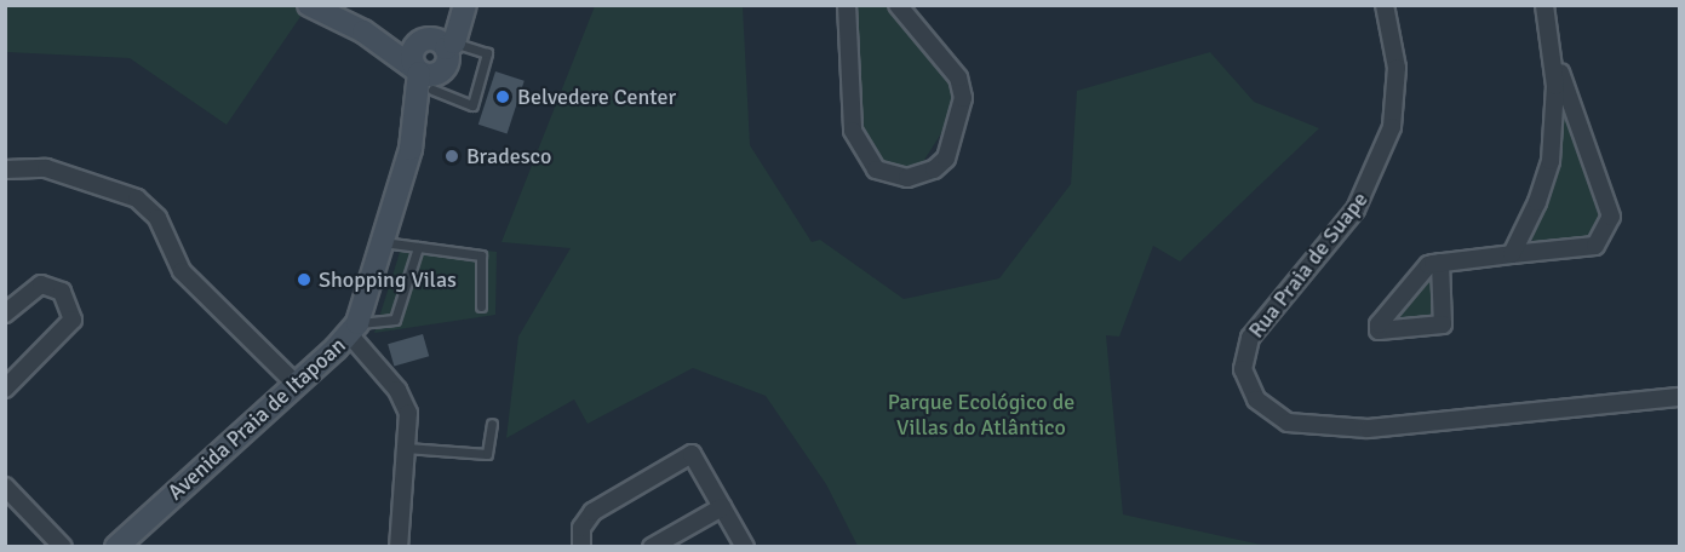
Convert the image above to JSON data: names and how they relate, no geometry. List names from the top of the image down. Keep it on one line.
{"streets":{"street":["Rua Praia de Suape","Avenida Praia de Itapoan"]},"parks":["Parque Ecológico de Villas do Atlântico"],"places":["Belvedere Center","Bradesco","Shopping Vilas"]}
